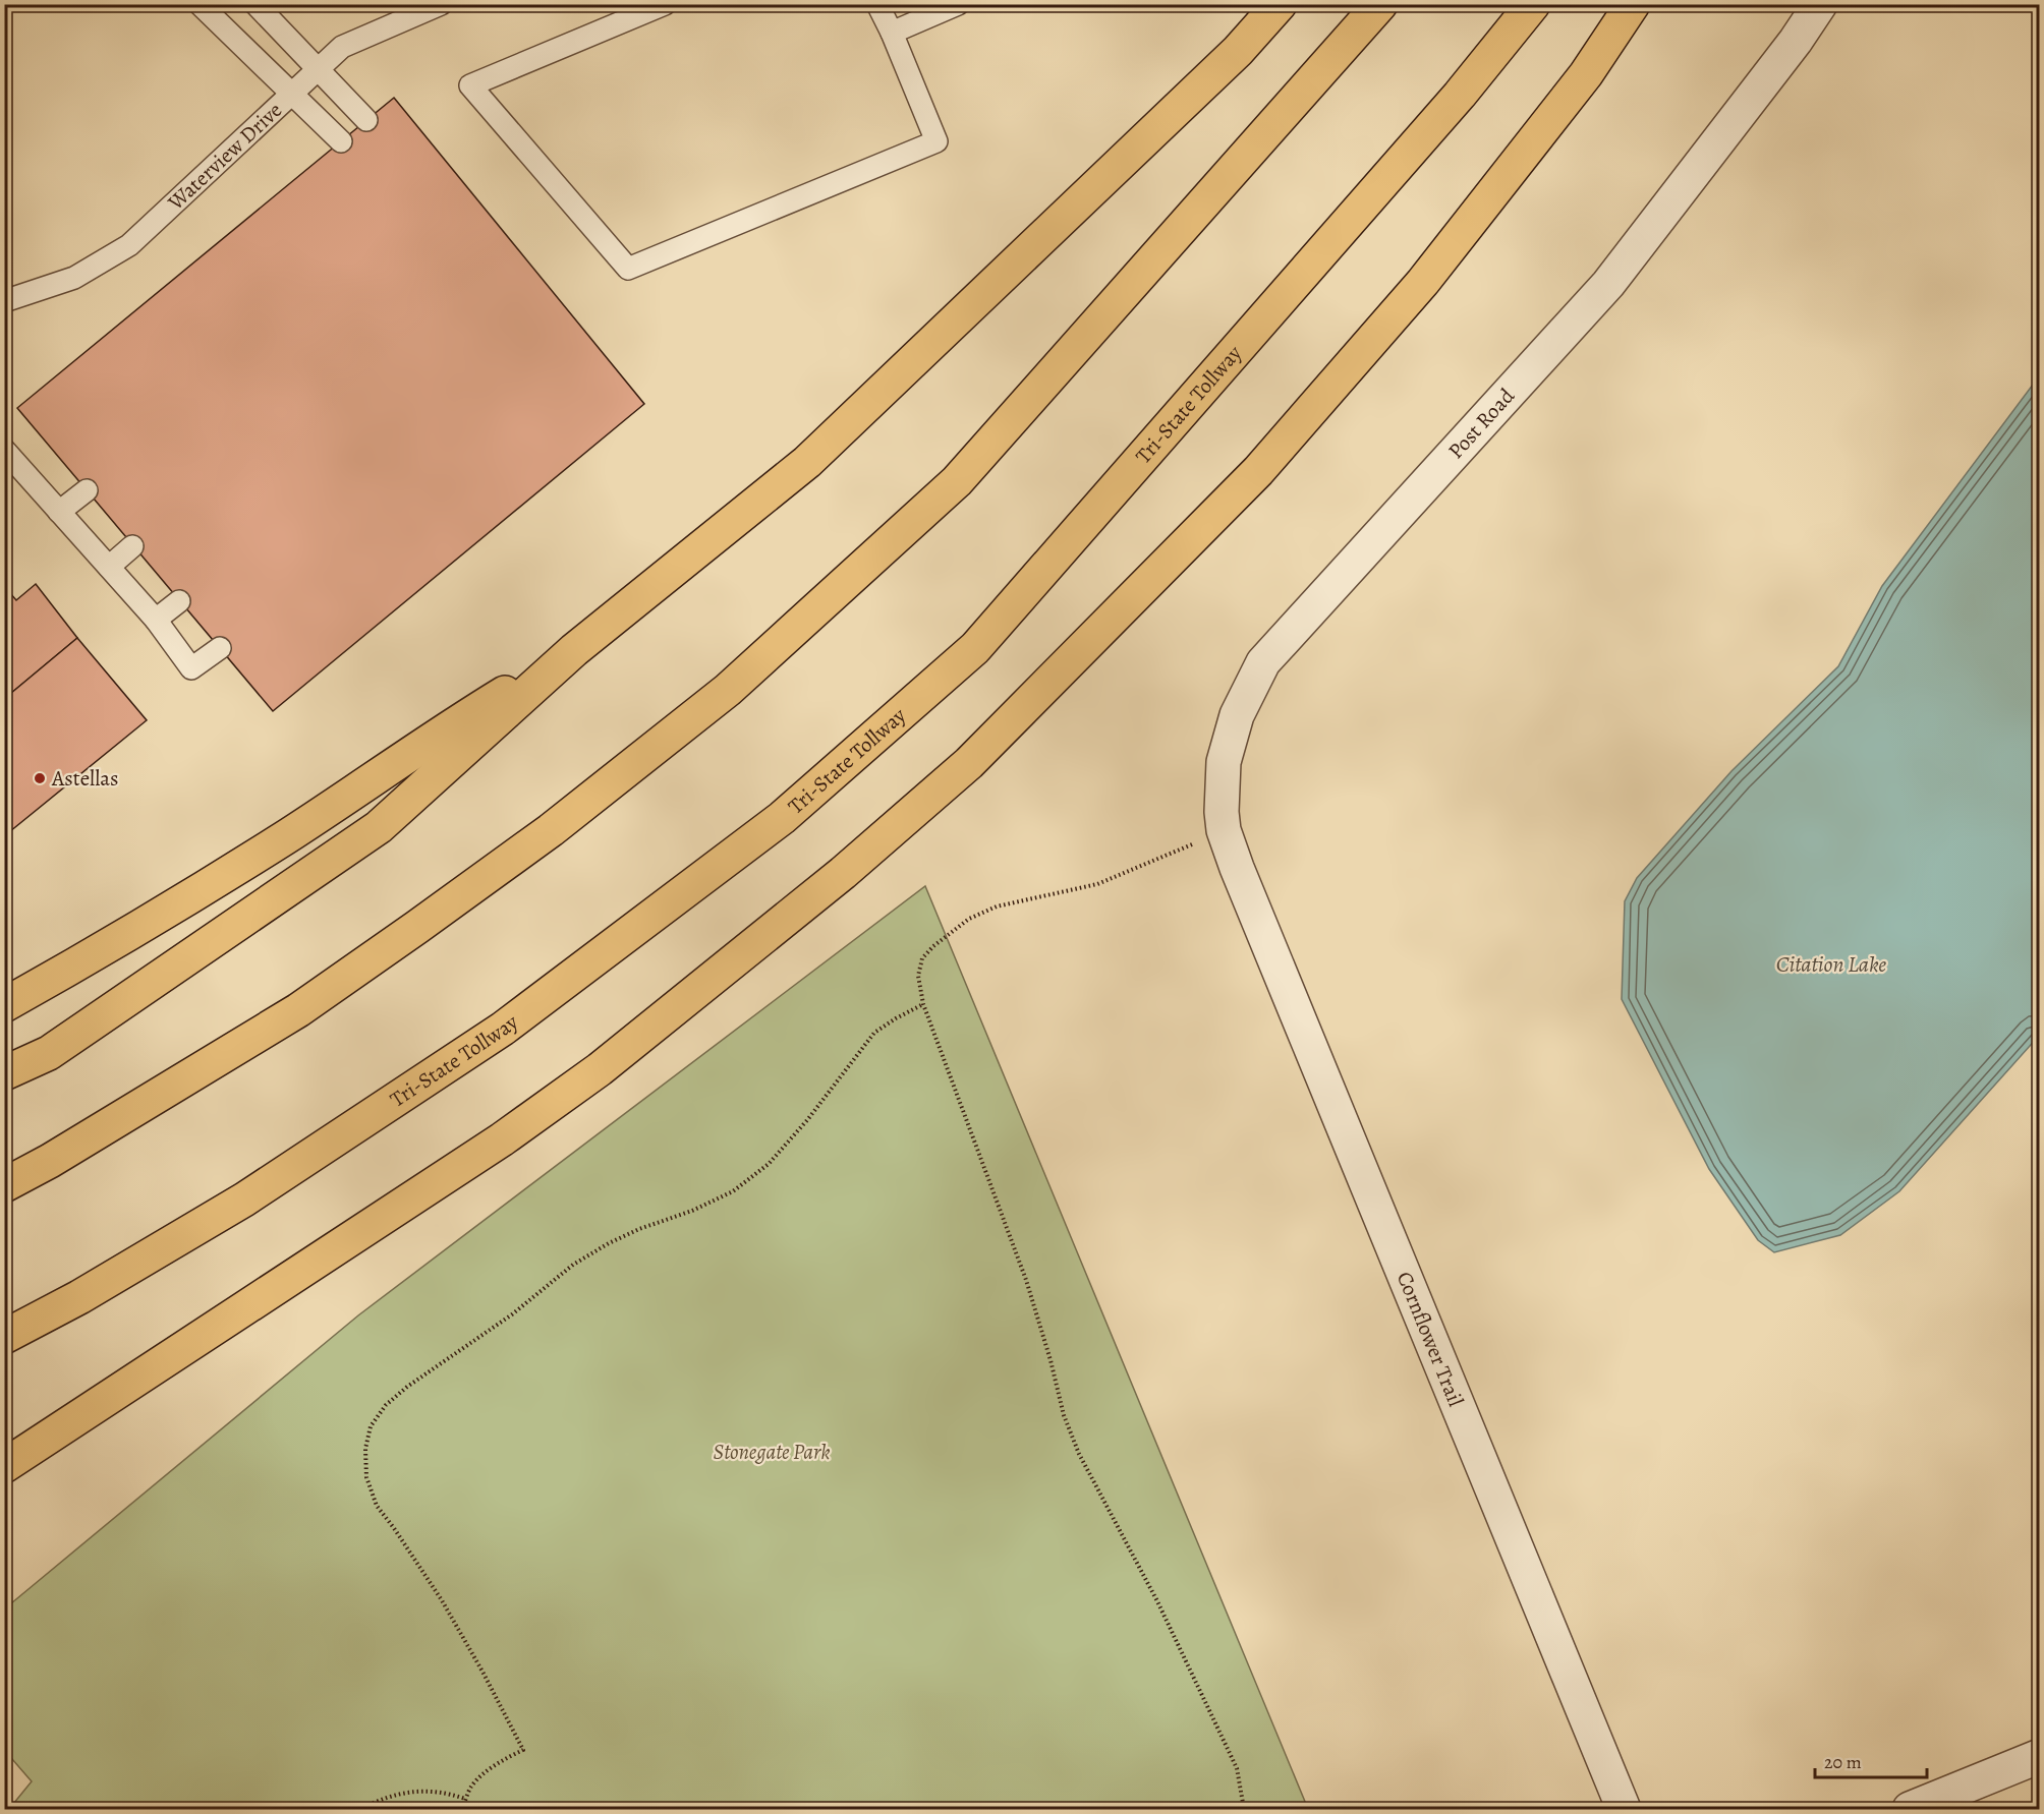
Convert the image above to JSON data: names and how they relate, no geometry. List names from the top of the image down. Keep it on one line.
{"streets":{"highway":["Tri-State Tollway"],"street":["Post Road","Cornflower Trail"],"lane":["Waterview Drive"]},"crossings":[["Post Road","Cornflower Trail"]],"water":["Citation Lake"],"parks":["Stonegate Park"],"places":["Astellas"],"scale_bar":"20 m"}
